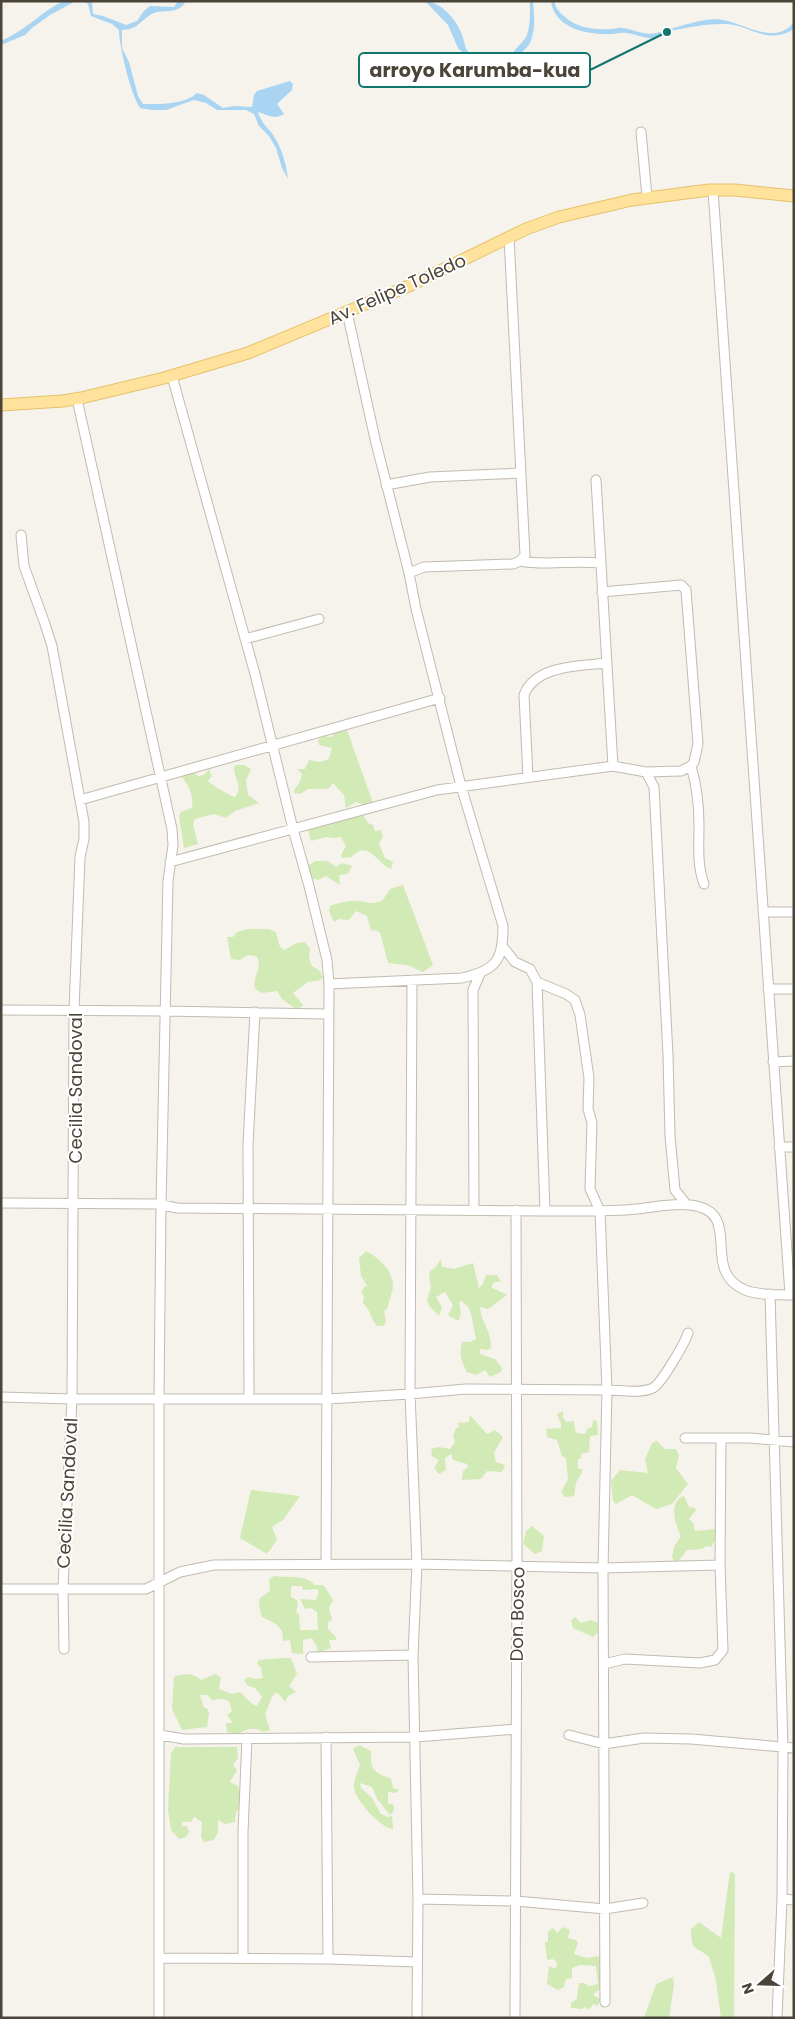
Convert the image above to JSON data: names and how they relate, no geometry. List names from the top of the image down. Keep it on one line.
{"streets":{"main road":["Av. Felipe Toledo"],"street":["Cecilia Sandoval","Don Bosco"]},"places":["arroyo Karumba-kua"],"north":"left"}
